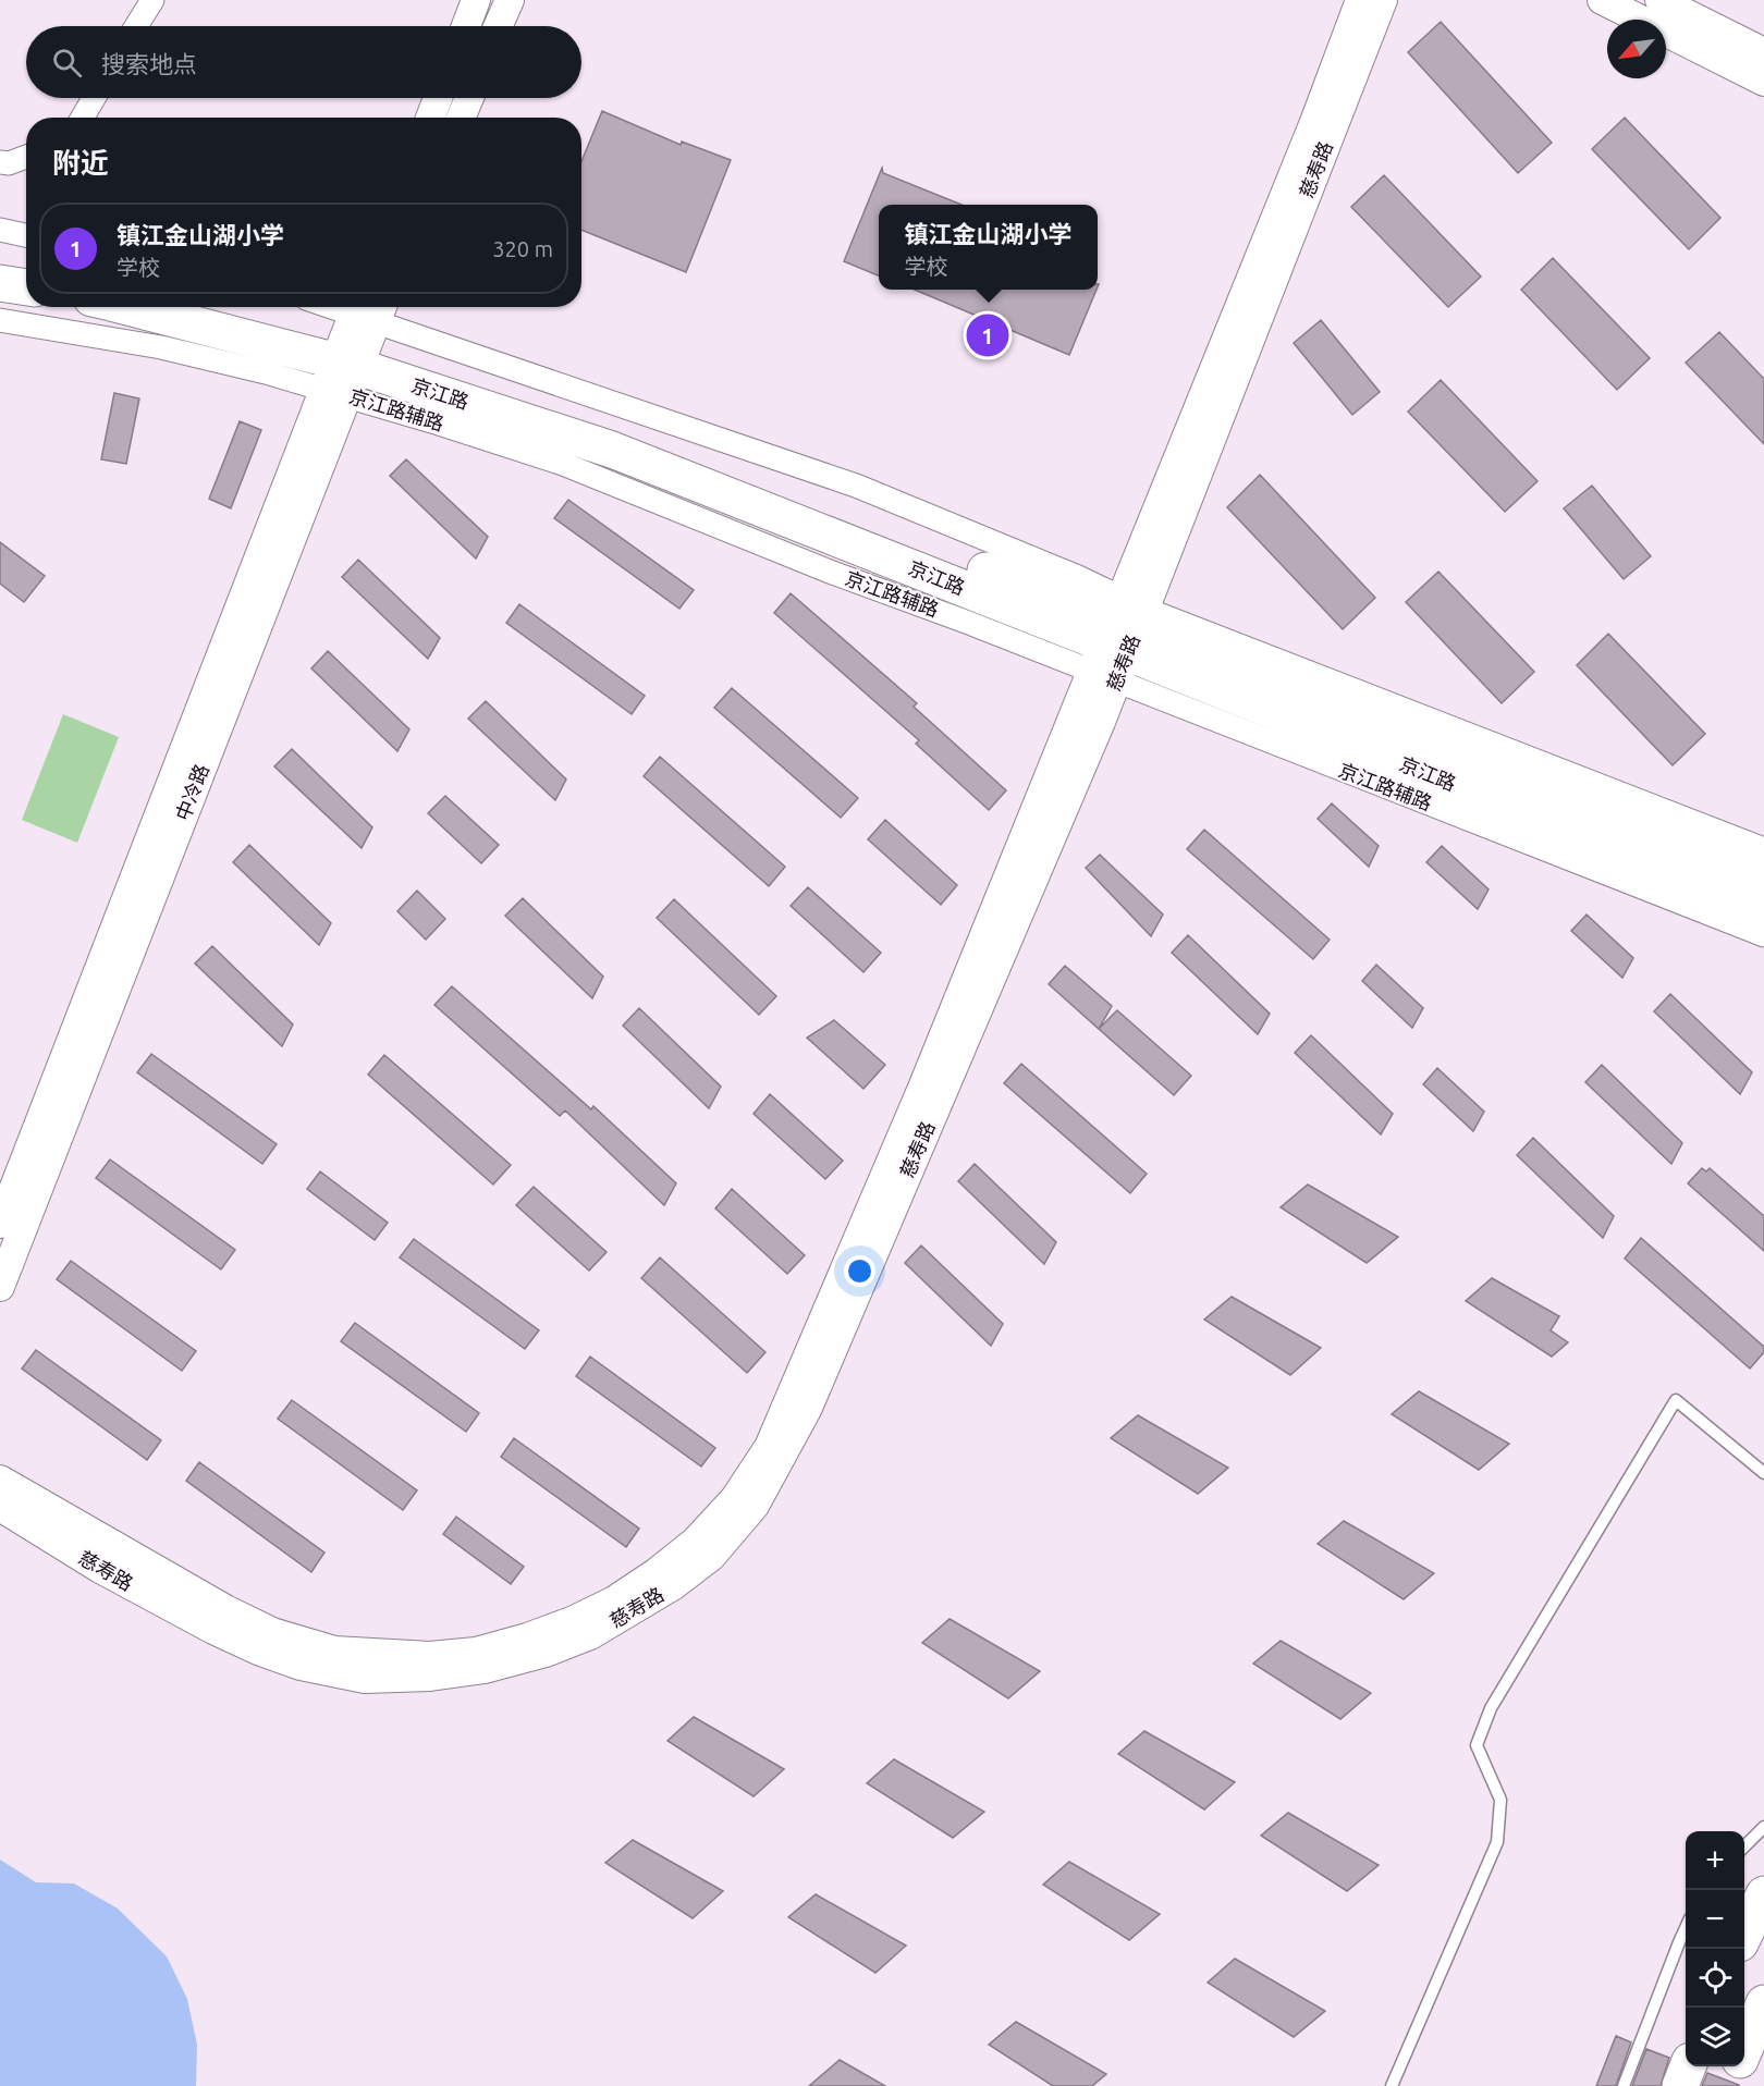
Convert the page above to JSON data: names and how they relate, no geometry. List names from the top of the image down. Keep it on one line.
{"streets":{"main road":["京江路"],"street":["慈寿路","京江路辅路","中冷路"]},"crossings":[["慈寿路","京江路"],["慈寿路","京江路辅路"],["京江路","京江路辅路"],["京江路","中冷路"],["京江路辅路","中冷路"]],"north":"bottom left","page":{"search":"搜索地点","heading":"附近","list":[{"mark":"1","name":"镇江金山湖小学","note":"学校","value":"320 m"}],"popup":["镇江金山湖小学","学校"],"pins":"1","map_buttons":["+","−"]}}
